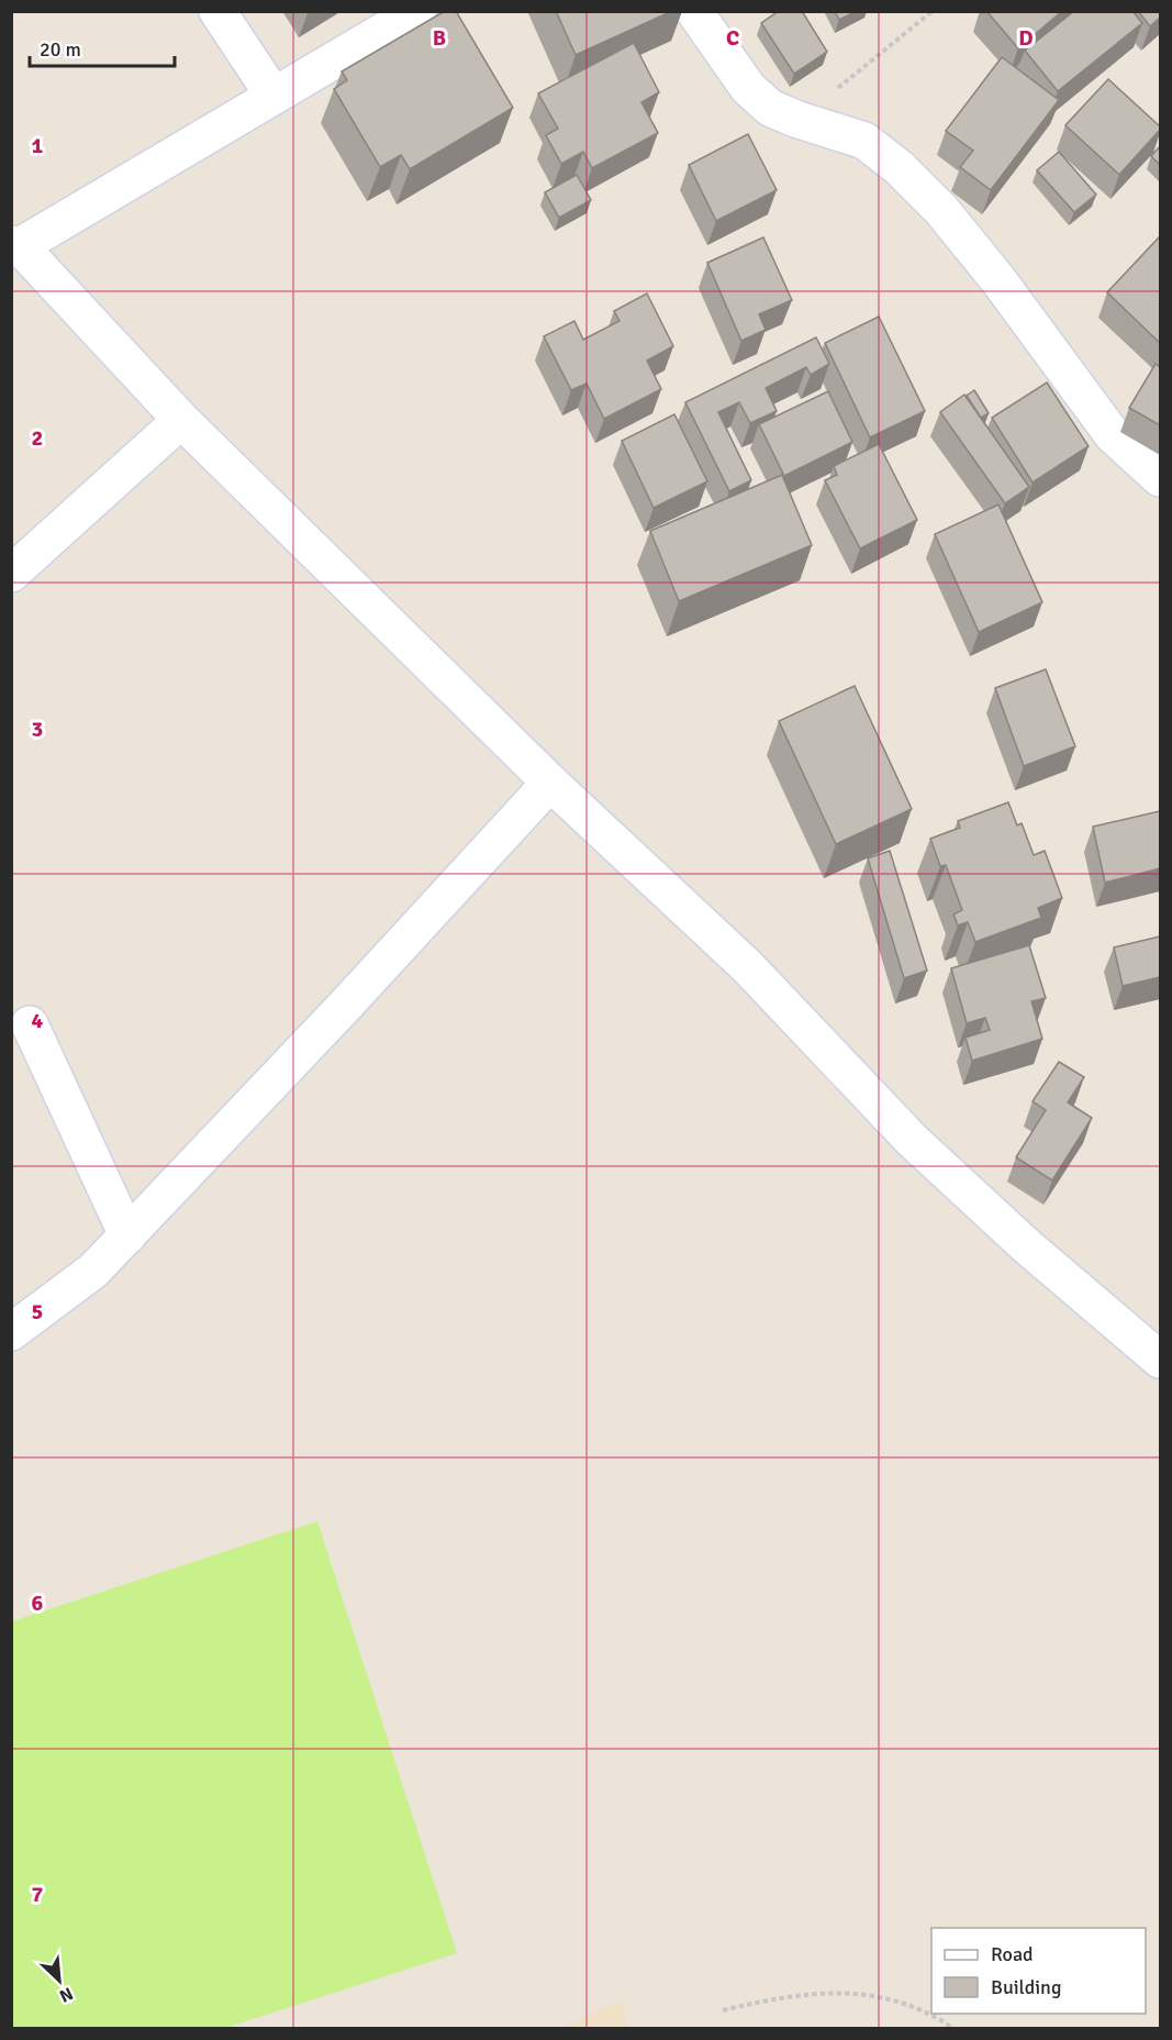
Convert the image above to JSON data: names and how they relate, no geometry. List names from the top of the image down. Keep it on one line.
{"legend":["Road","Building"],"scale_bar":"20 m","north":"bottom right","grid":{"columns":["B","C","D"],"rows":["1","2","3","4","5","6","7"]}}
